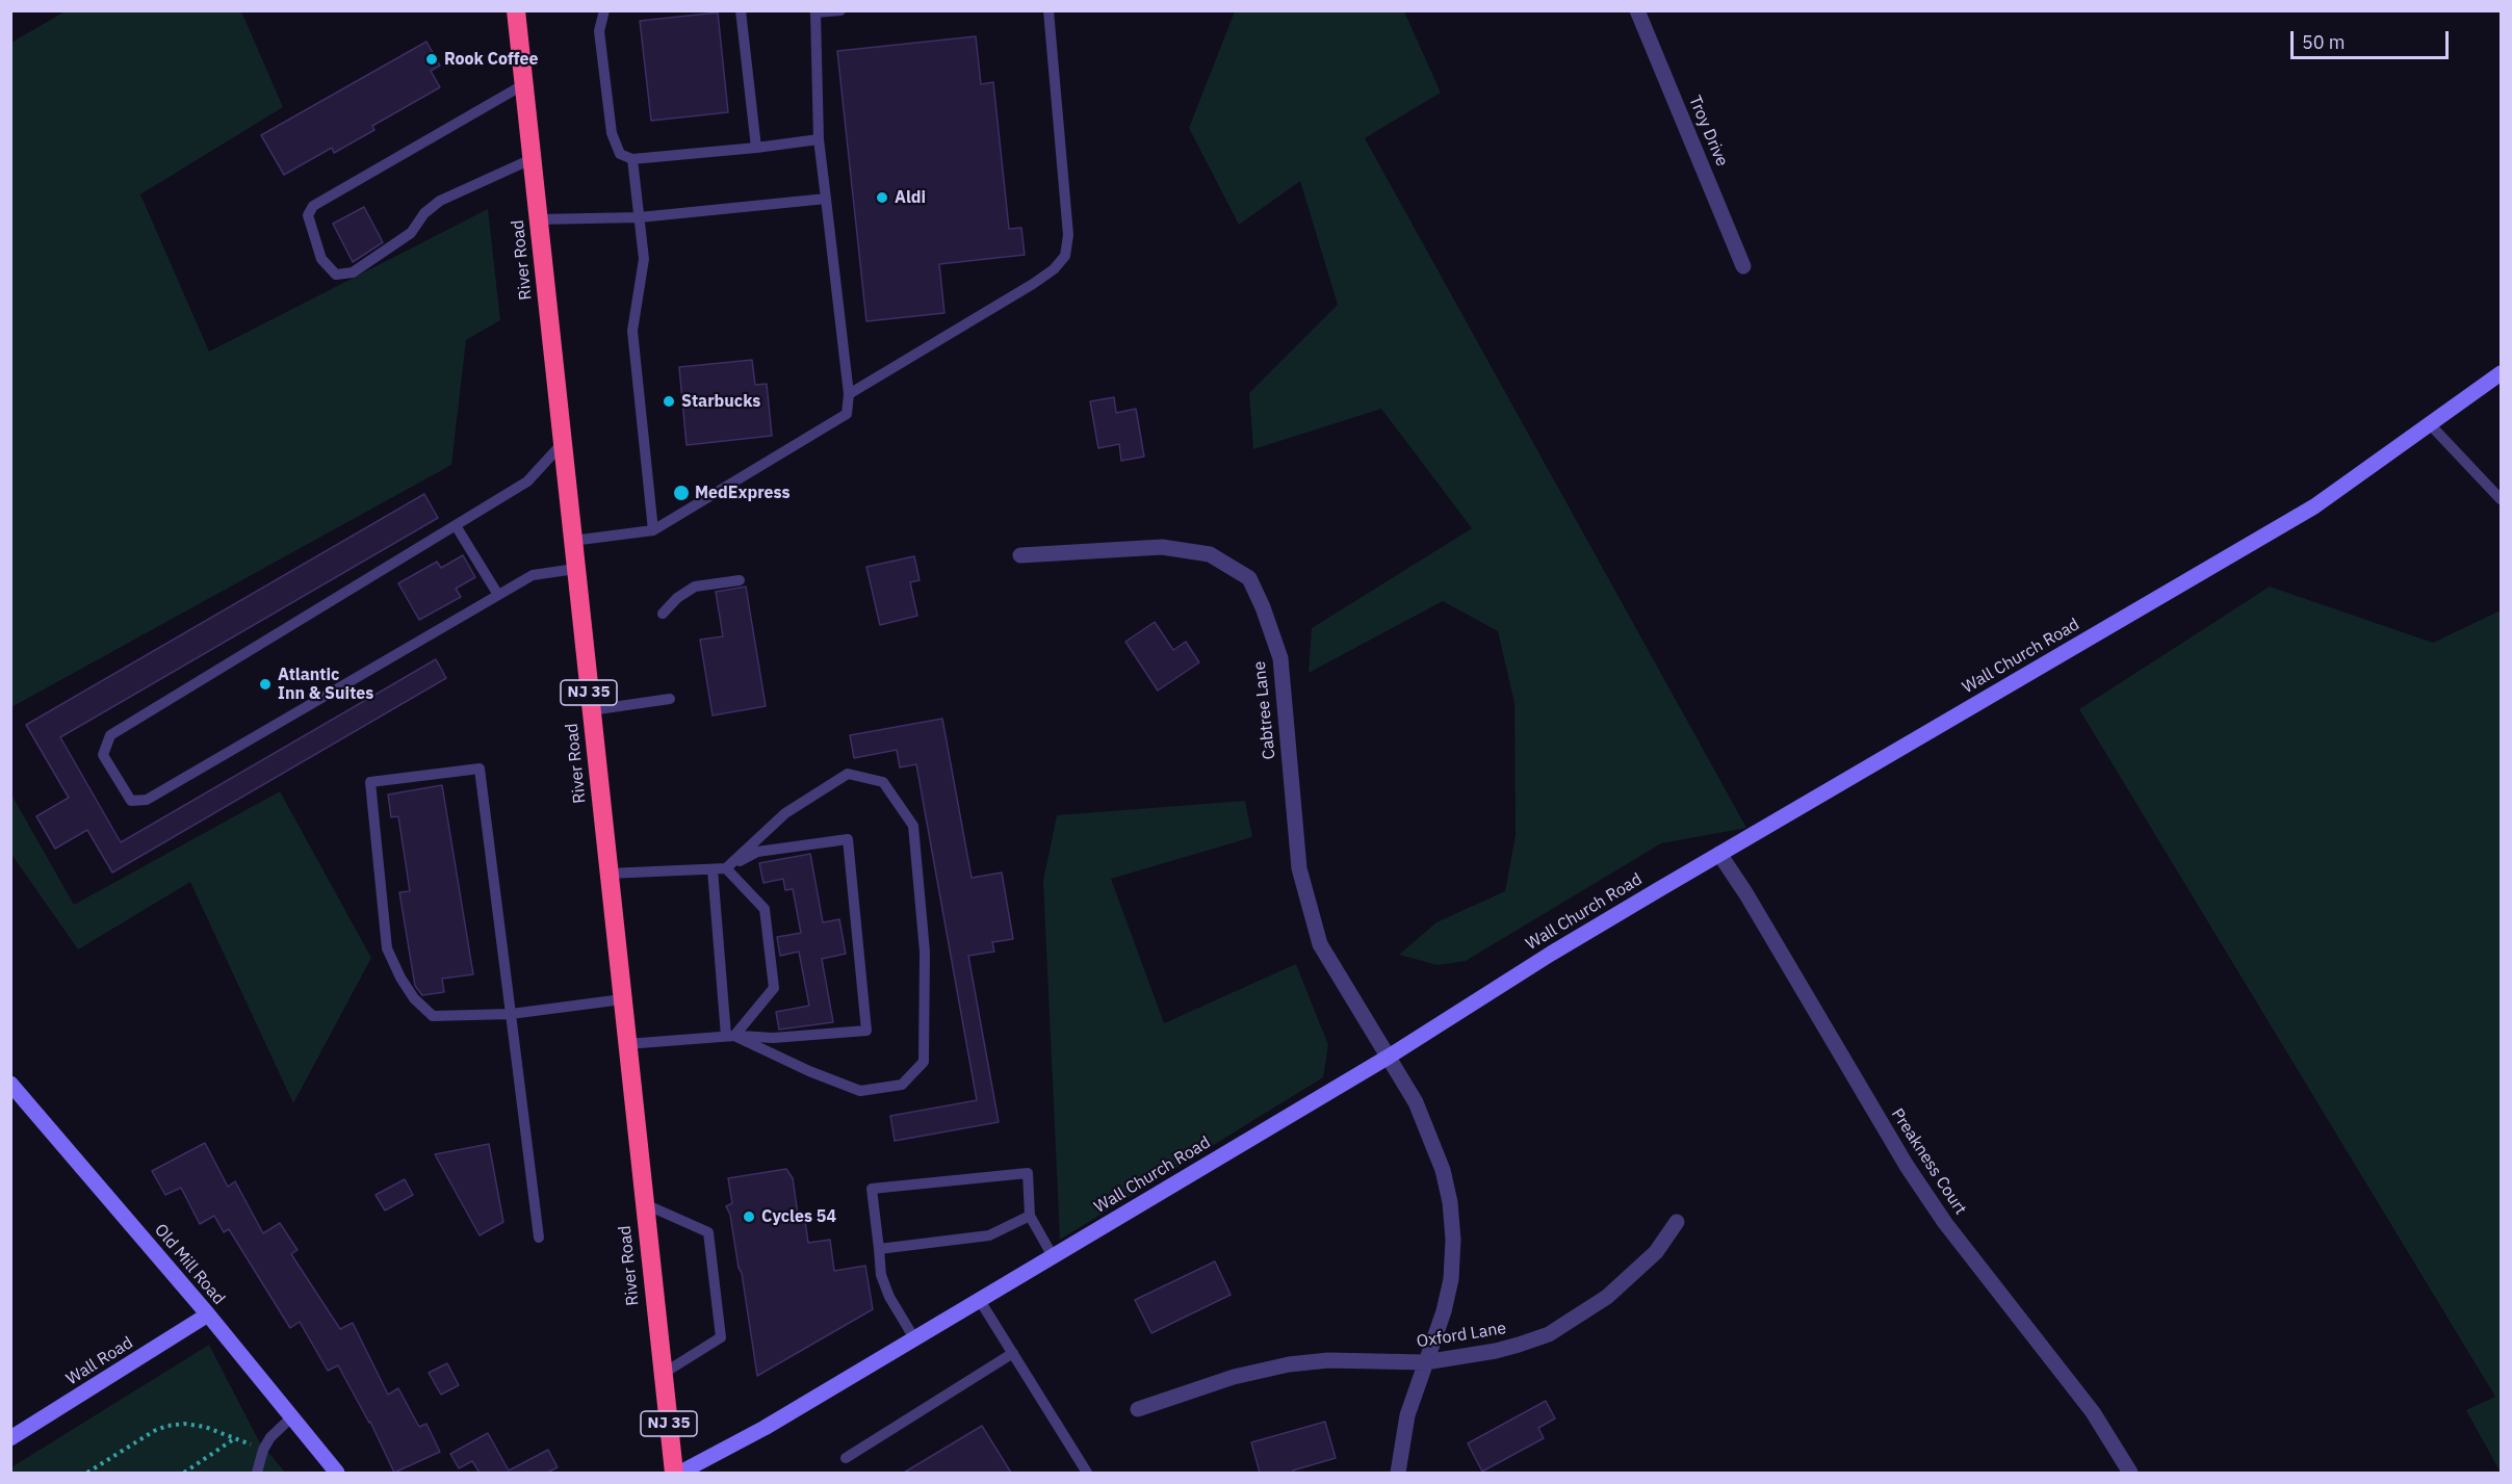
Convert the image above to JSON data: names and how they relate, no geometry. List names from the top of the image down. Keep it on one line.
{"streets":{"highway":["River Road","NJ 35"],"street":["Troy Drive","Wall Church Road","Cabtree Lane","Preakness Court","Old Mill Road","Oxford Lane","Wall Road"]},"crossings":[["Wall Church Road","Cabtree Lane"],["Wall Church Road","Preakness Court"],["Cabtree Lane","Oxford Lane"],["Old Mill Road","Wall Road"]],"places":["Rook Coffee","Aldi","Starbucks","MedExpress","Atlantic Inn & Suites","Cycles 54"],"scale_bar":"50 m"}
